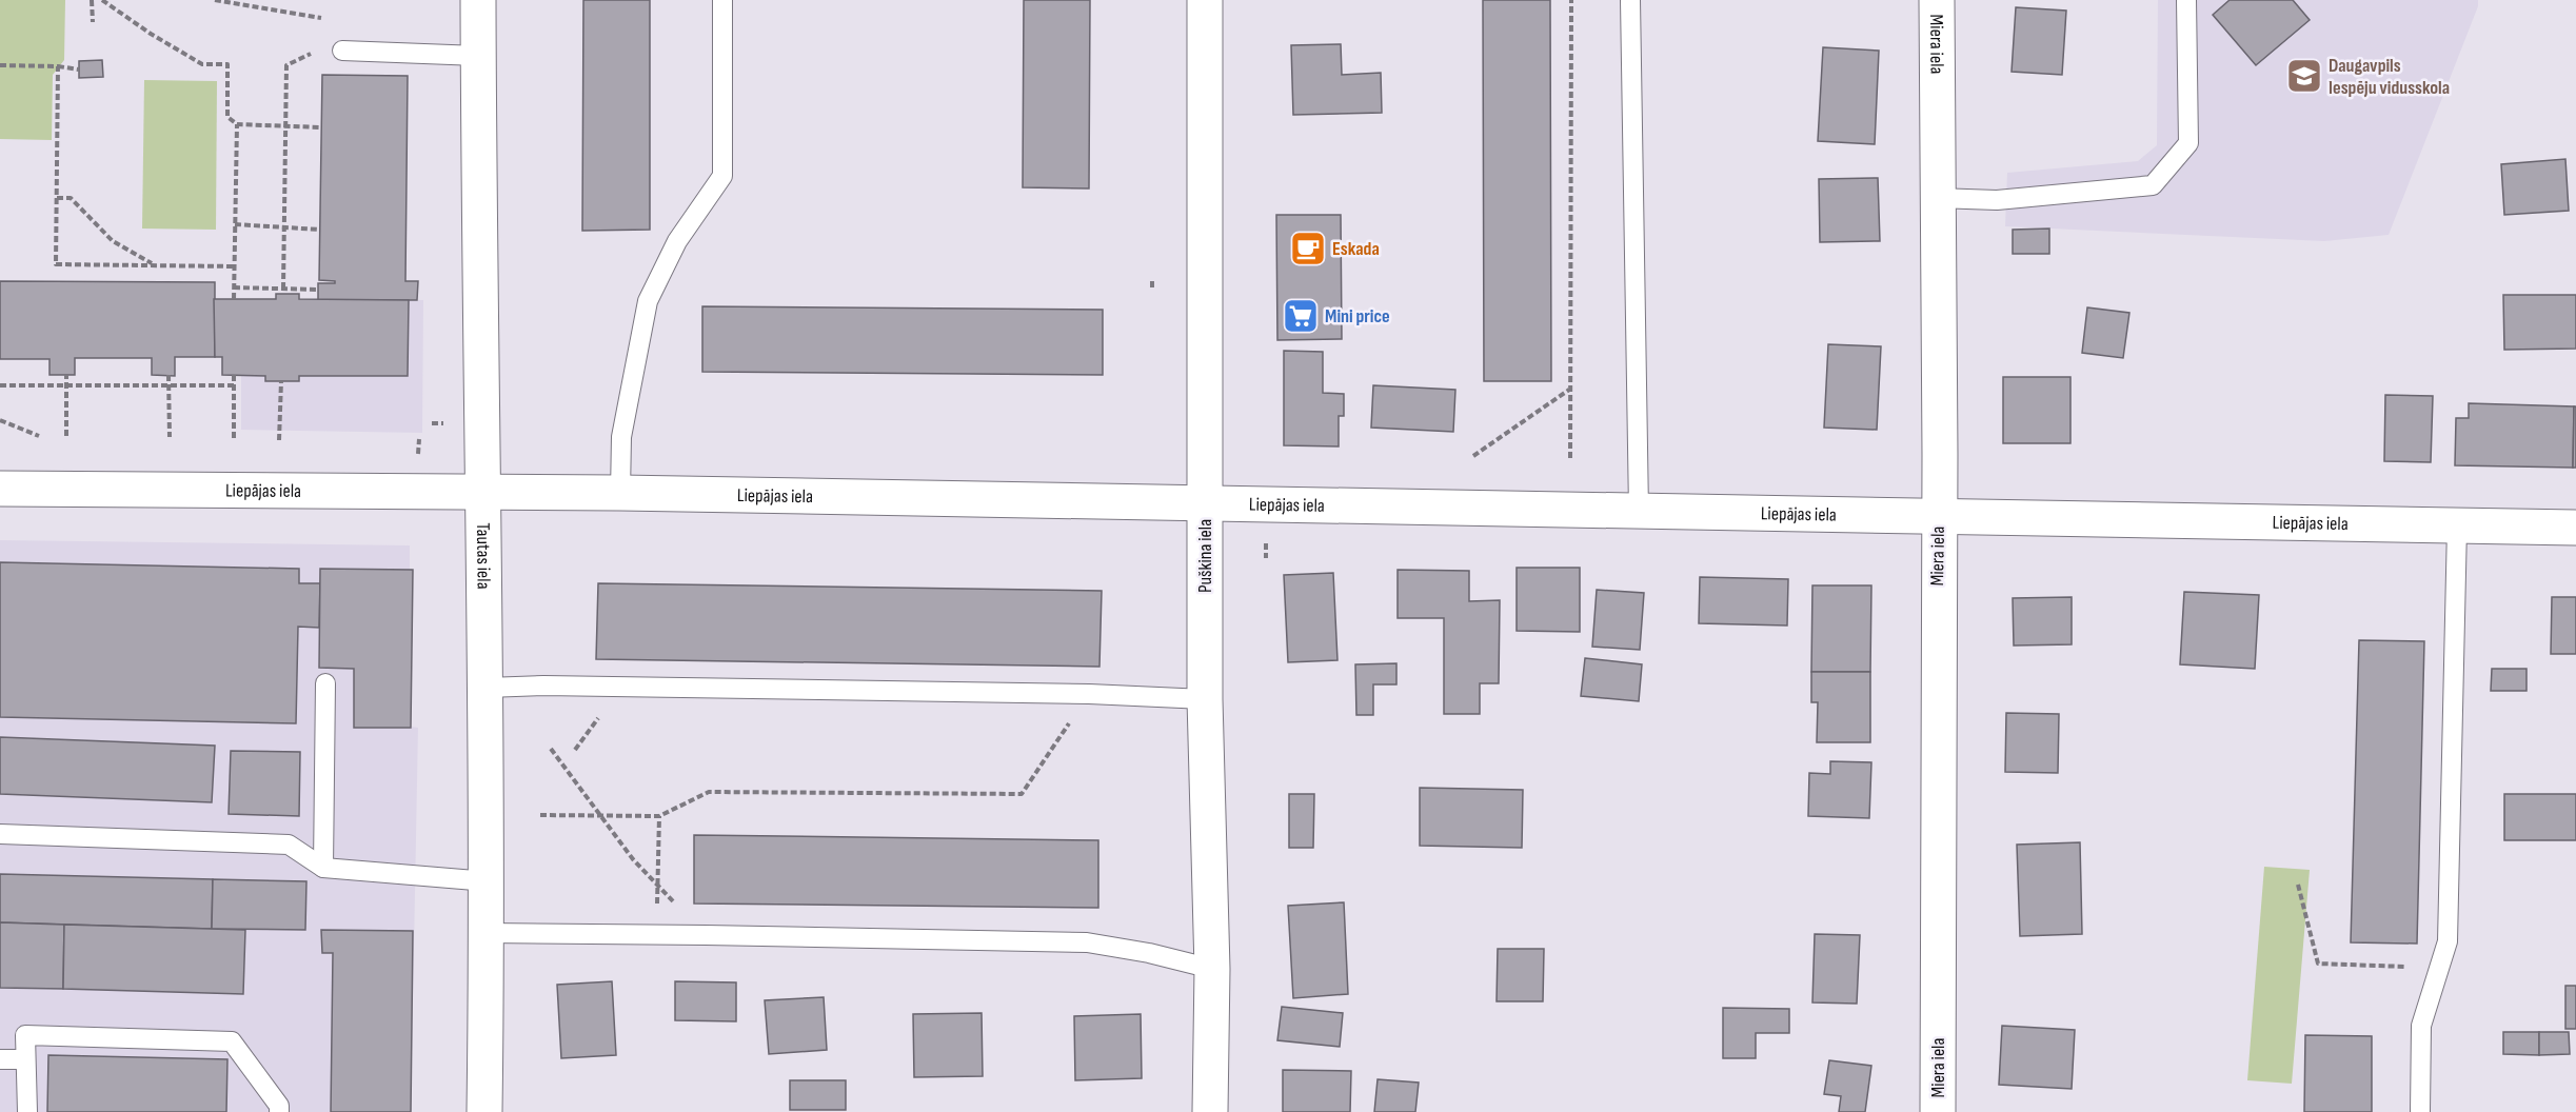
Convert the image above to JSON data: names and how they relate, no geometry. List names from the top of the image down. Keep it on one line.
{"streets":{"street":["Miera iela","Liepājas iela","Tautas iela","Puškina iela"]},"crossings":[["Miera iela","Liepājas iela"],["Liepājas iela","Tautas iela"],["Liepājas iela","Puškina iela"]],"places":{"school or university":["Daugavpils Iespēju vidusskola"],"cafe":["Eskada"],"supermarket":["Mini price"]}}
